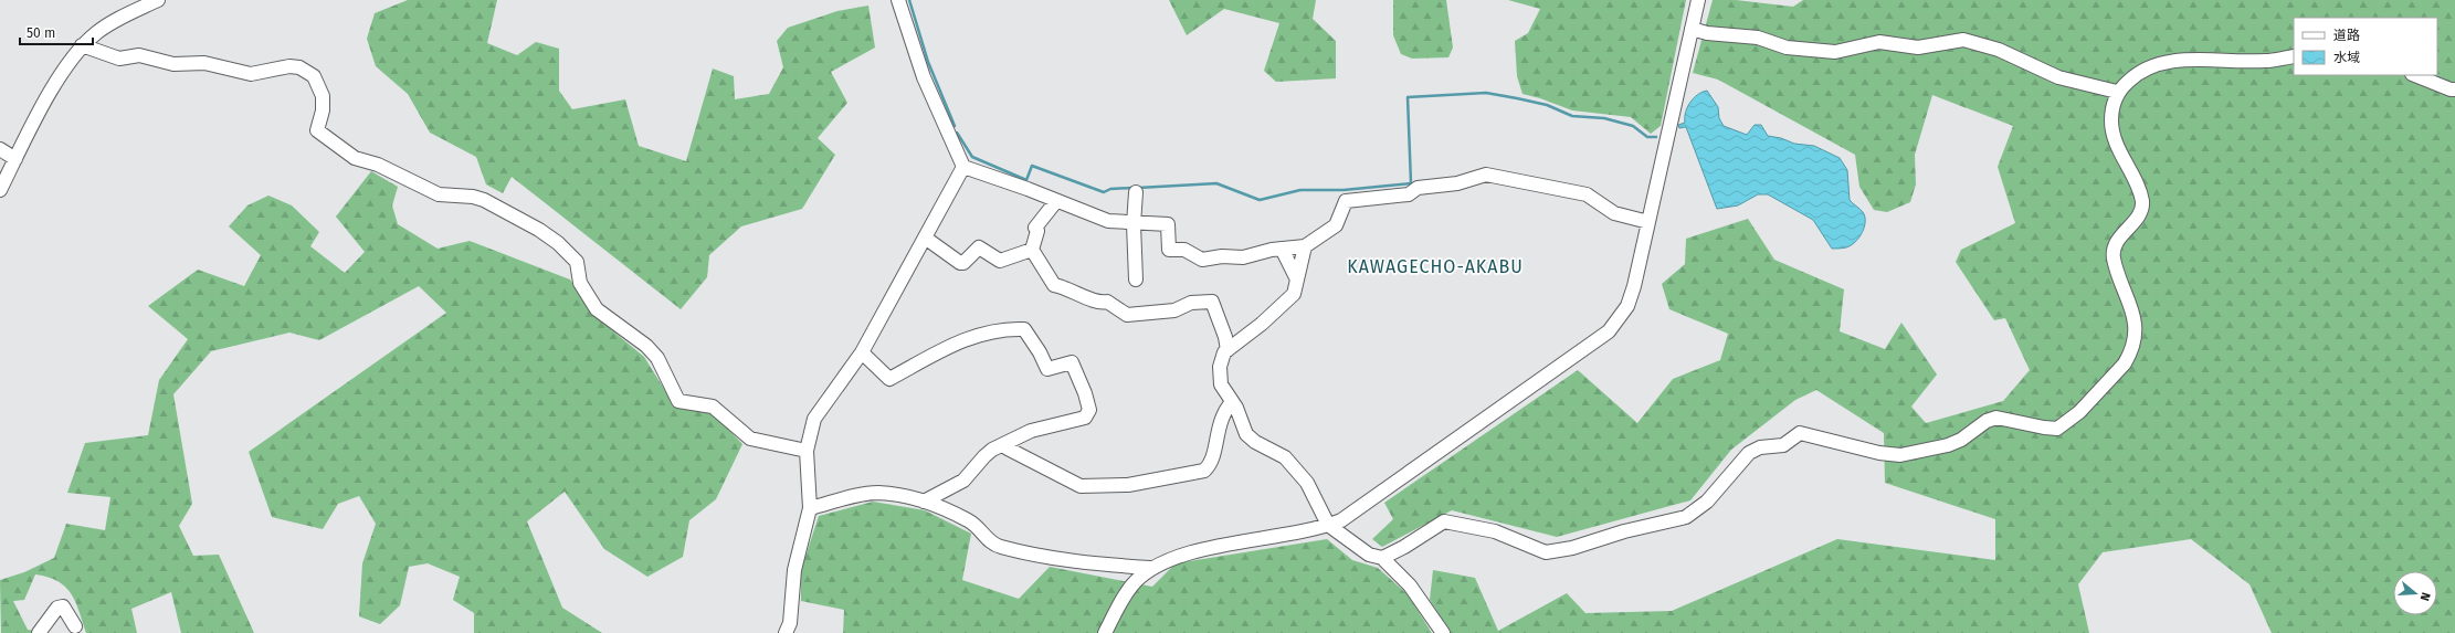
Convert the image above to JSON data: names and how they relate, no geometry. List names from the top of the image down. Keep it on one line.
{"districts":["KAWAGECHO-AKABU"],"legend":["道路","水域"],"scale_bar":"50 m","north":"right"}
